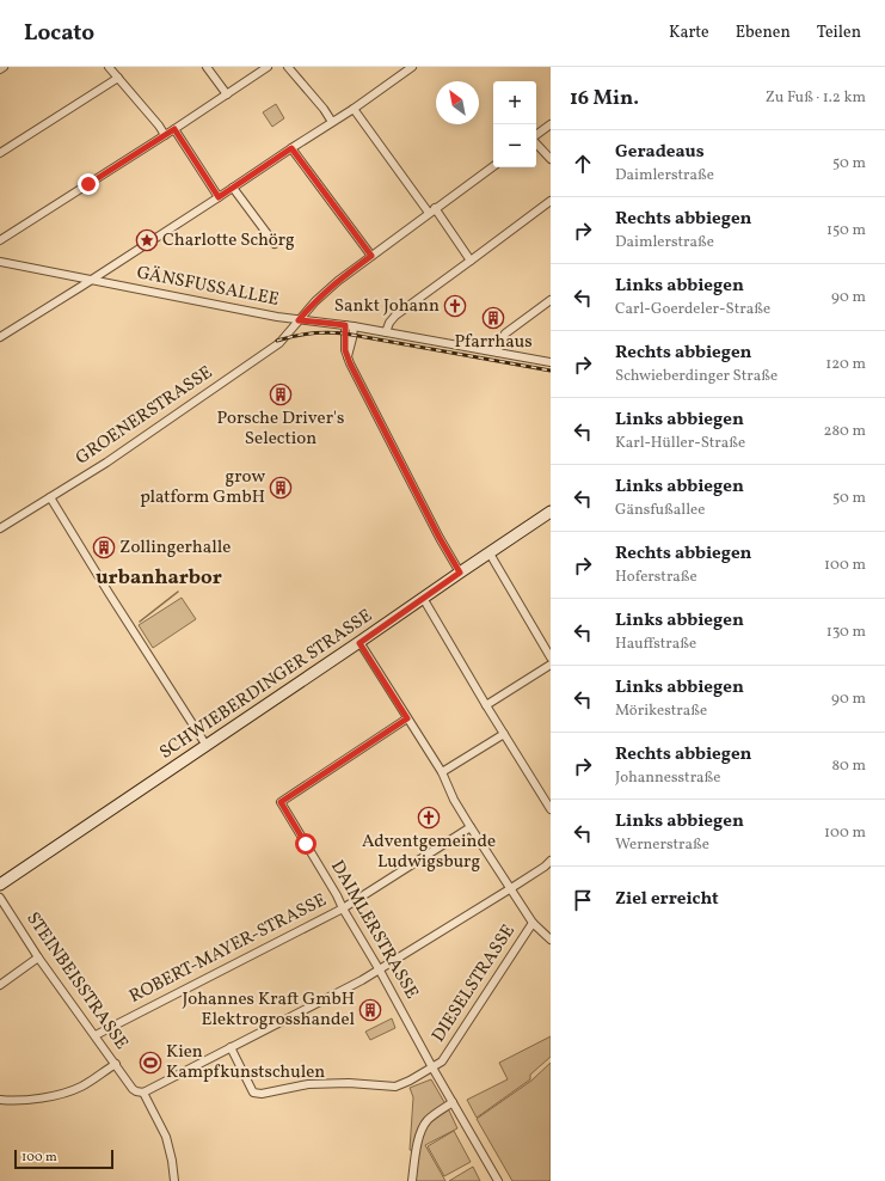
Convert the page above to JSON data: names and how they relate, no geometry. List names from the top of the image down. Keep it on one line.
{"streets":{"main road":["SCHWIEBERDINGER STRASSE"],"street":["GÄNSFUSSALLEE","GROENERSTRASSE","DAIMLERSTRASSE","ROBERT-MAYER-STRASSE","STEINBEISSTRASSE","DIESELSTRASSE"]},"crossings":[["GÄNSFUSSALLEE","GROENERSTRASSE"],["SCHWIEBERDINGER STRASSE","DIESELSTRASSE"],["DAIMLERSTRASSE","ROBERT-MAYER-STRASSE"],["DAIMLERSTRASSE","DIESELSTRASSE"],["ROBERT-MAYER-STRASSE","STEINBEISSTRASSE"],["ROBERT-MAYER-STRASSE","DIESELSTRASSE"]],"districts":["urbanharbor"],"places":{"place":["Charlotte Schörg"],"church":["Sankt Johann","Adventgemeinde Ludwigsburg"],"building":["Pfarrhaus","Porsche Driver's Selection","grow platform GmbH","Zollingerhalle","Johannes Kraft GmbH Elektrogrosshandel"],"sports":["Kien Kampfkunstschulen"]},"scale_bar":"100 m","north":"top left","page":{"header":"Locato","nav":["Karte","Ebenen","Teilen"],"heading":["16 Min.","Zu Fuß · 1.2 km"],"map_buttons":["+","−"],"list":[["Geradeaus","Daimlerstraße","50 m"],["Rechts abbiegen","Daimlerstraße","150 m"],["Links abbiegen","Carl-Goerdeler-Straße","90 m"],["Rechts abbiegen","Schwieberdinger Straße","120 m"],["Links abbiegen","Karl-Hüller-Straße","280 m"],["Links abbiegen","Gänsfußallee","50 m"],["Rechts abbiegen","Hoferstraße","100 m"],["Links abbiegen","Hauffstraße","130 m"],["Links abbiegen","Mörikestraße","90 m"],["Rechts abbiegen","Johannesstraße","80 m"],["Links abbiegen","Wernerstraße","100 m"],"Ziel erreicht"],"scale":"100 m"}}
